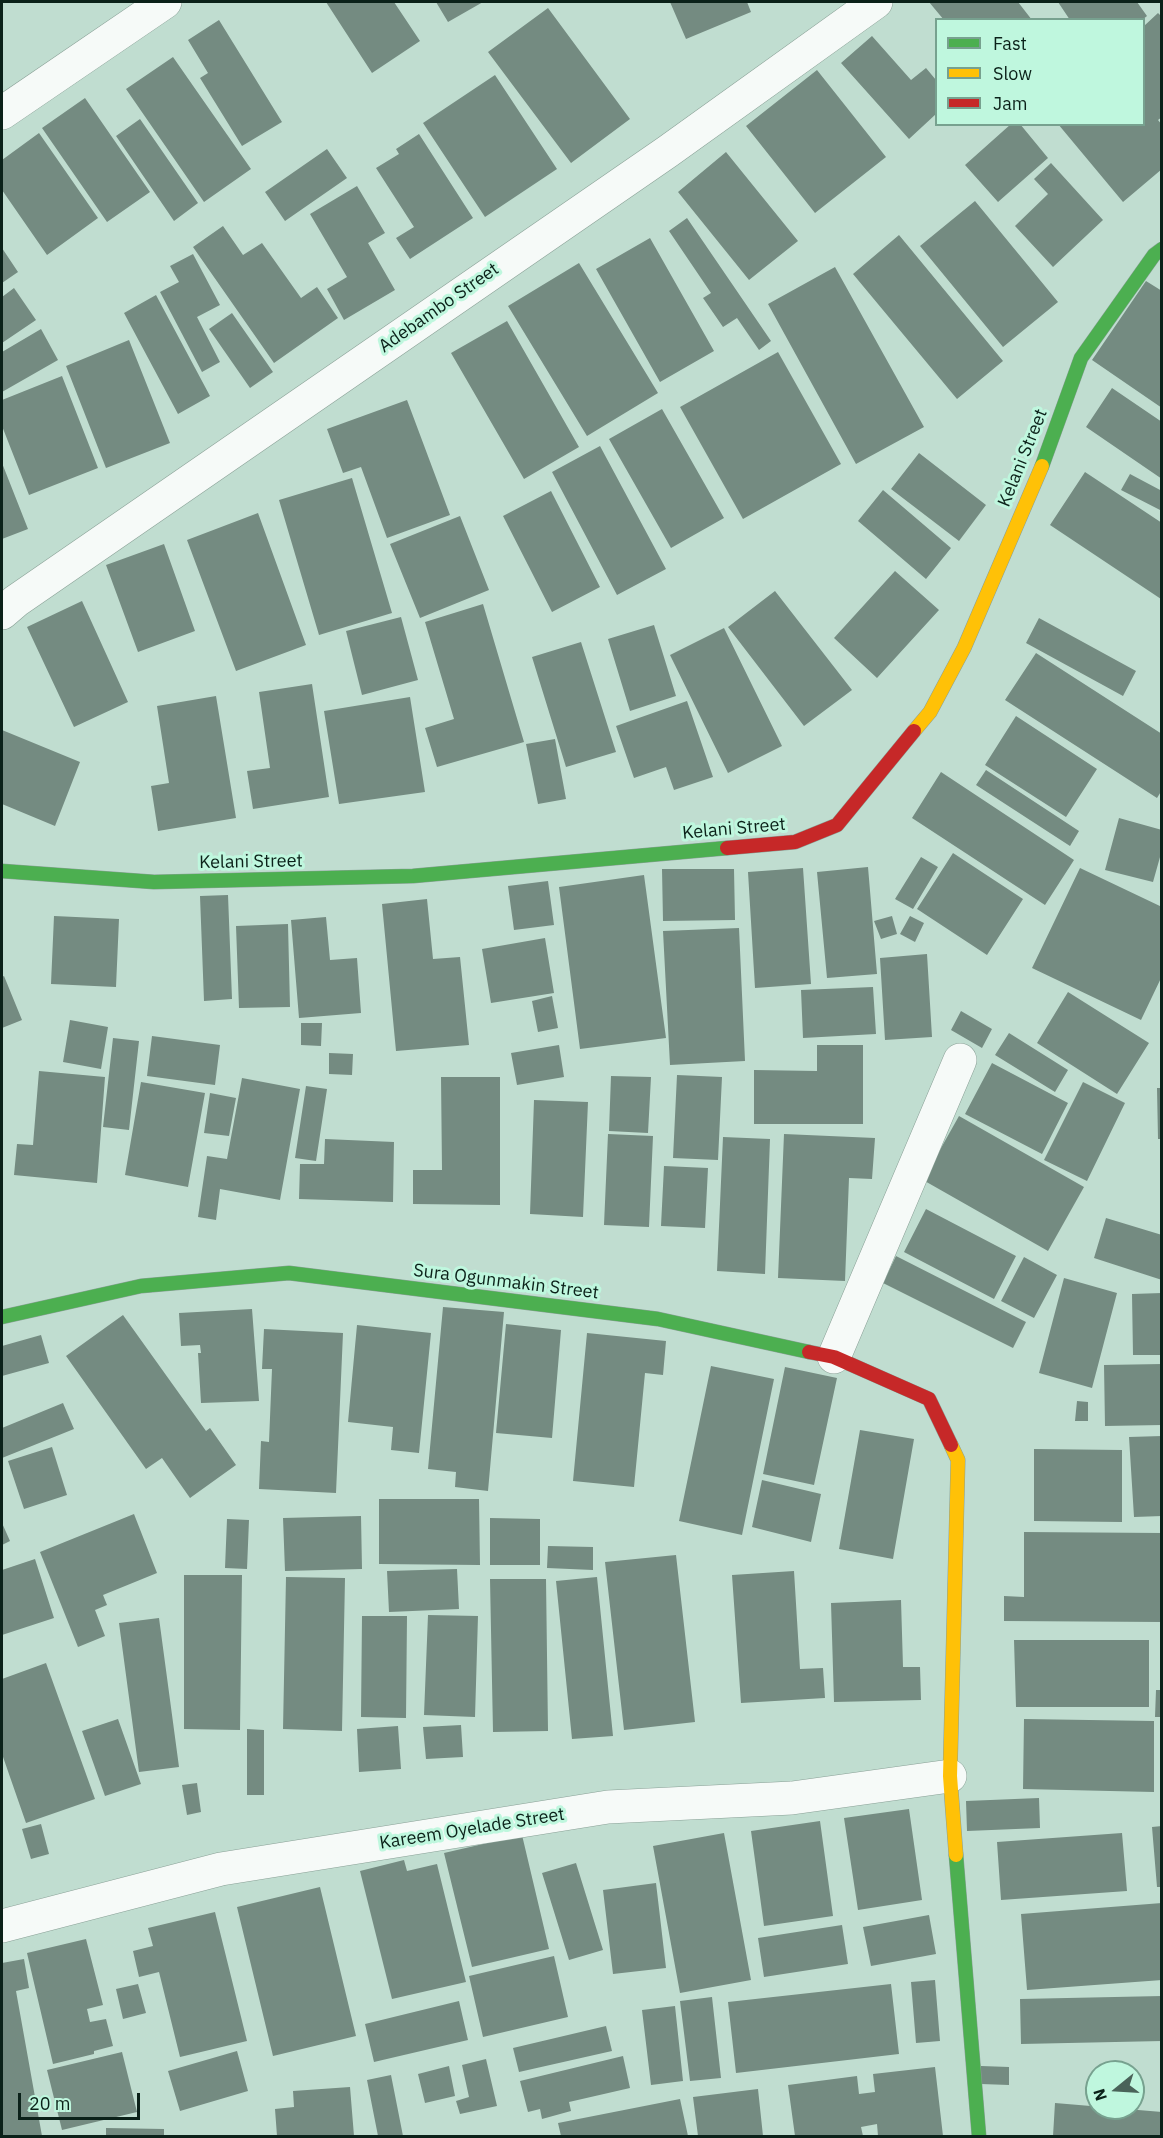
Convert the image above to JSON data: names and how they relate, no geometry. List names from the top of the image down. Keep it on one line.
{"streets":{"street":["Adebambo Street","Kelani Street","Sura Ogunmakin Street","Kareem Oyelade Street"]},"crossings":[["Sura Ogunmakin Street","Kareem Oyelade Street"]],"legend":["Fast","Slow","Jam"],"scale_bar":"20 m","north":"left"}
